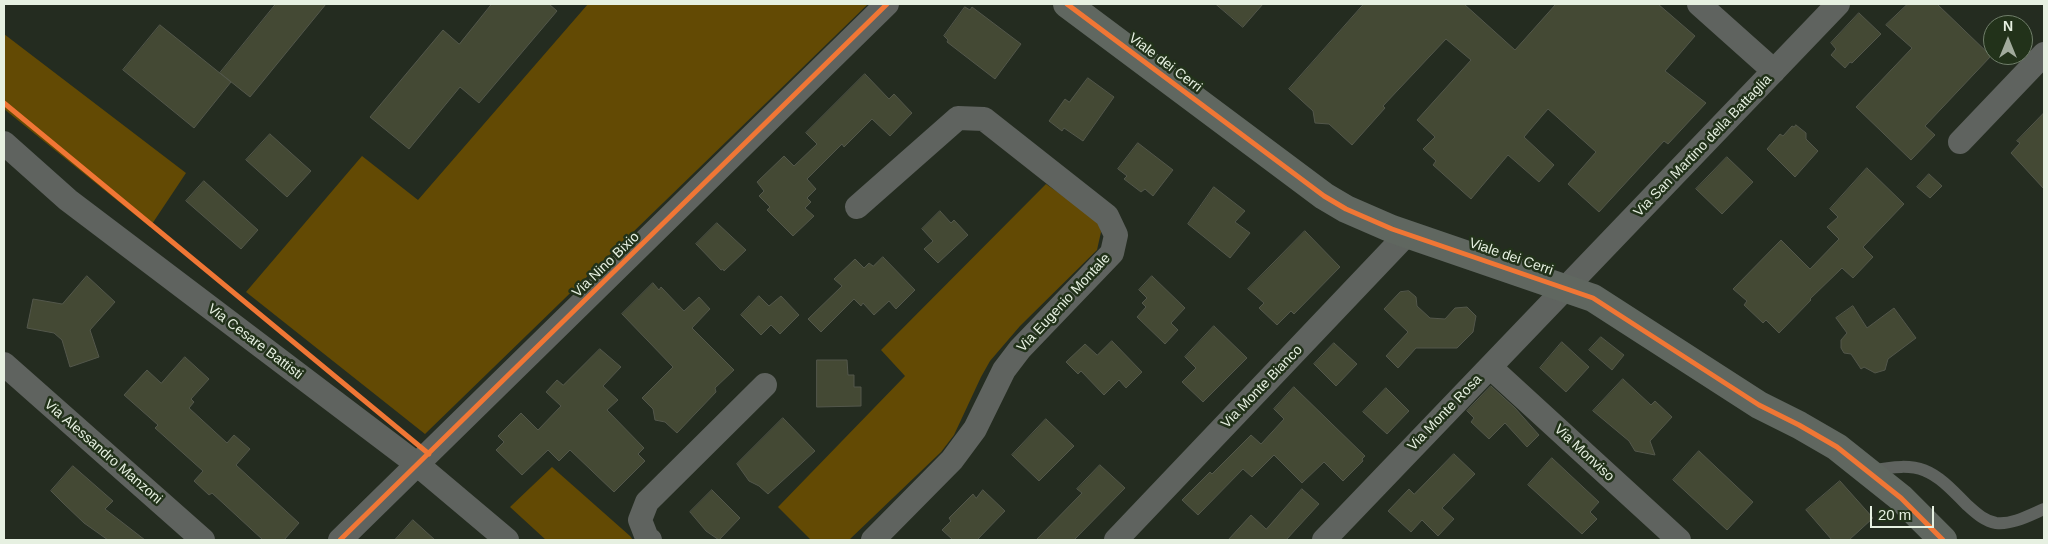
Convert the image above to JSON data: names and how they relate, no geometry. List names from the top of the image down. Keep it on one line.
{"streets":{"street":["Viale dei Cerri","Via San Martino della Battaglia","Via Nino Bixio","Via Eugenio Montale","Via Cesare Battisti","Via Monte Bianco","Via Monte Rosa","Via Alessandro Manzoni","Via Monviso"]},"crossings":[["Viale dei Cerri","Via San Martino della Battaglia"],["Viale dei Cerri","Via Monte Bianco"],["Viale dei Cerri","Via Monte Rosa"],["Via San Martino della Battaglia","Via Monte Rosa"],["Via Nino Bixio","Via Cesare Battisti"],["Via Monte Rosa","Via Monviso"]],"scale_bar":"20 m","north":"top"}
